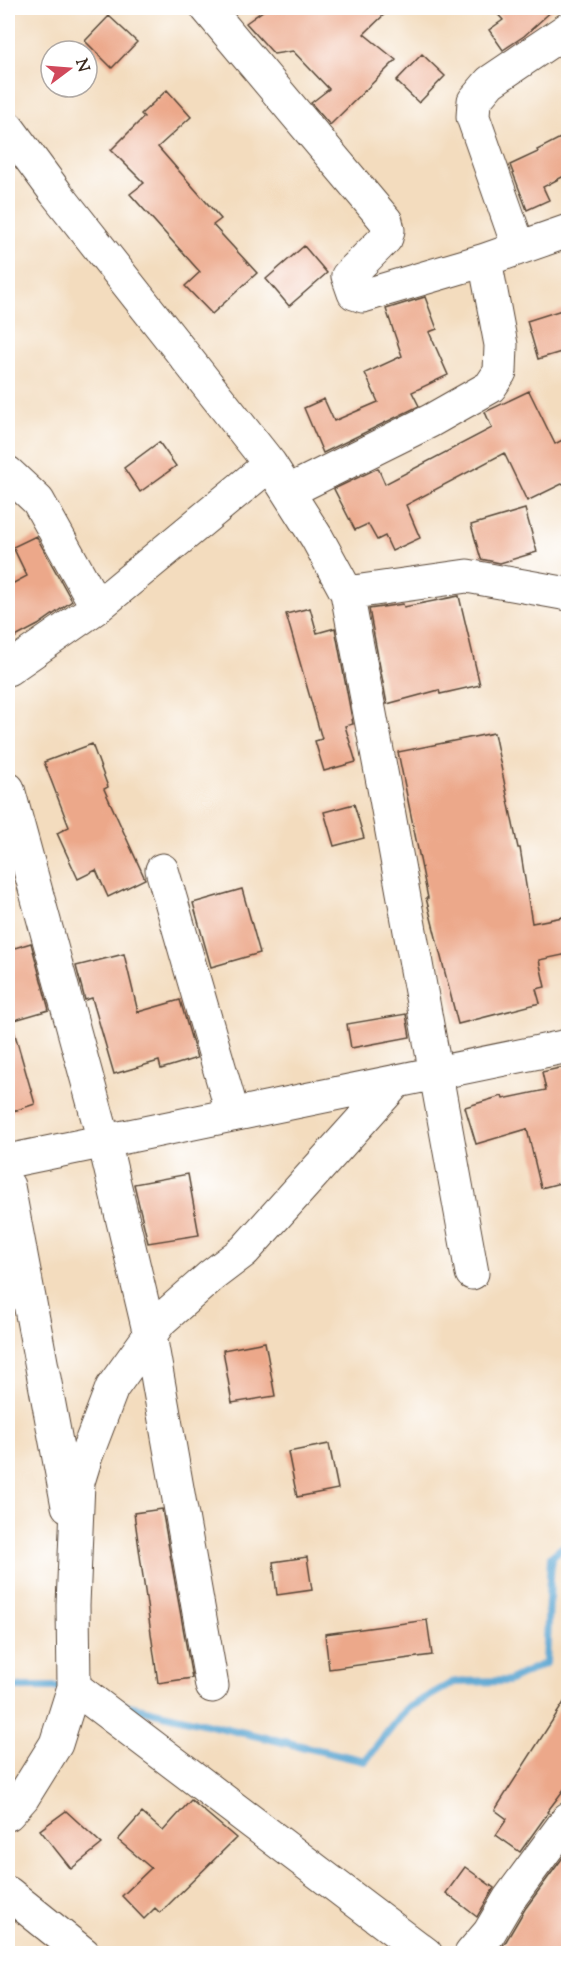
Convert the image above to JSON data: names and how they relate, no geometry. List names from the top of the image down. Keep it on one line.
{"north":"right"}
